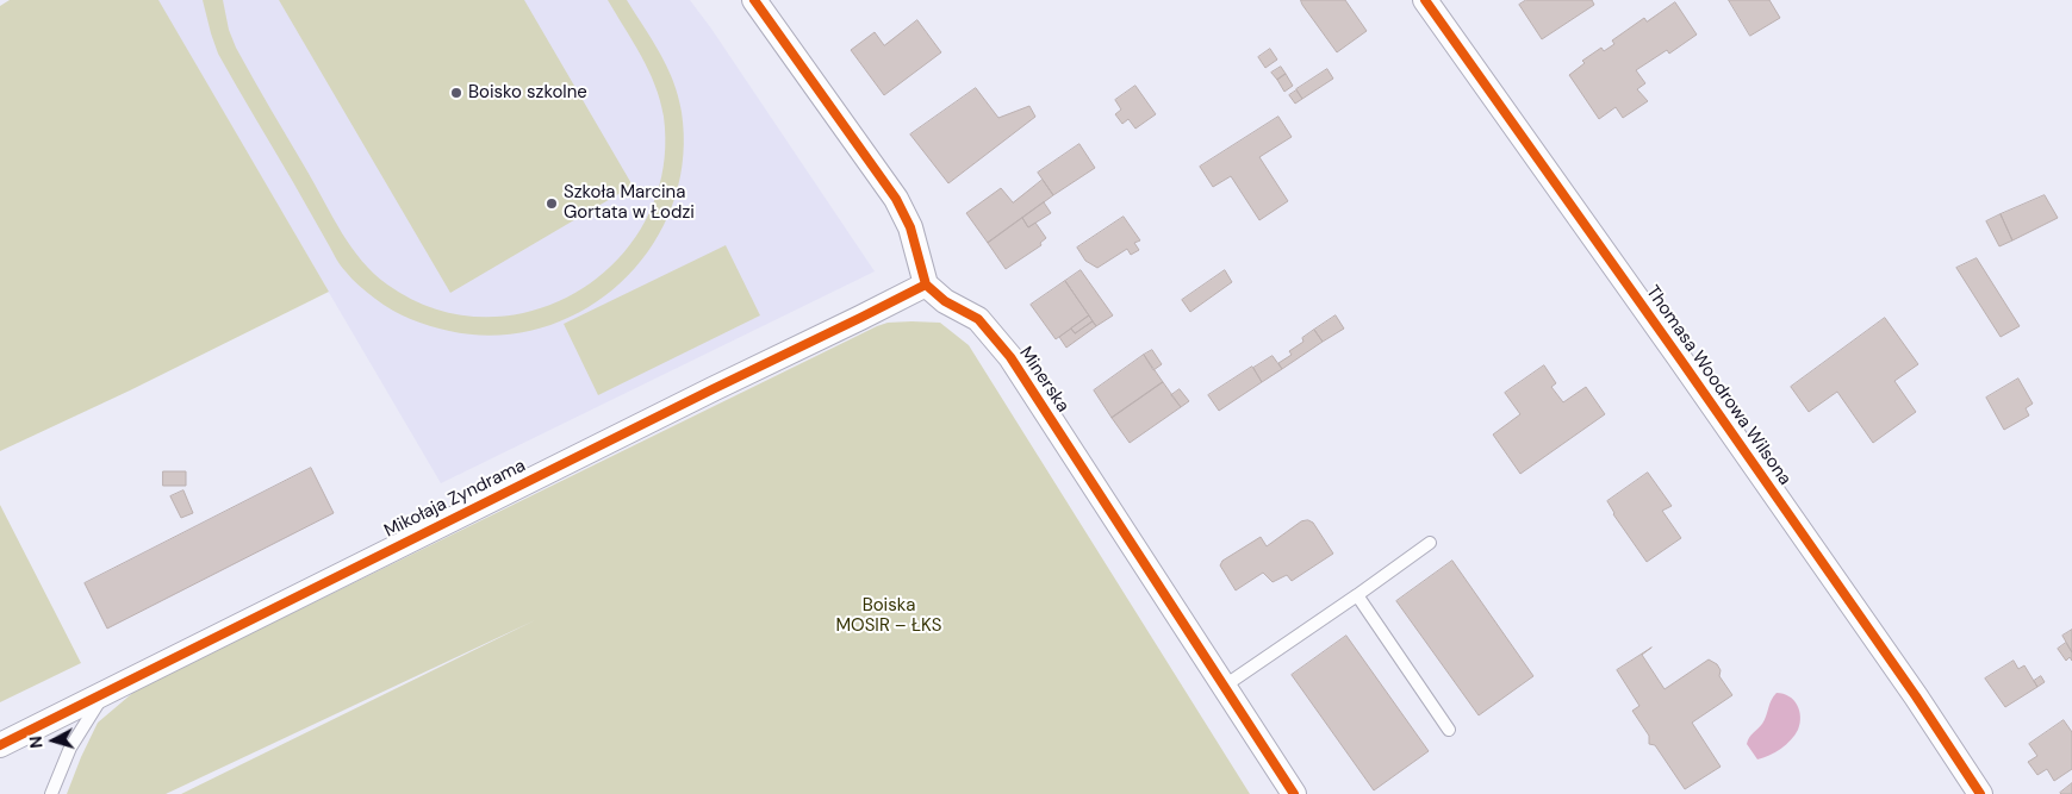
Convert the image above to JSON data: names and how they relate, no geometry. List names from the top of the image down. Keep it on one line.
{"streets":{"street":["Minerska","Thomasa Woodrowa Wilsona","Mikołaja Zyndrama"]},"crossings":[["Minerska","Mikołaja Zyndrama"]],"parks":["Boiska MOSIR – ŁKS"],"places":["Boisko szkolne","Szkoła Marcina Gortata w Łodzi"],"north":"left"}
